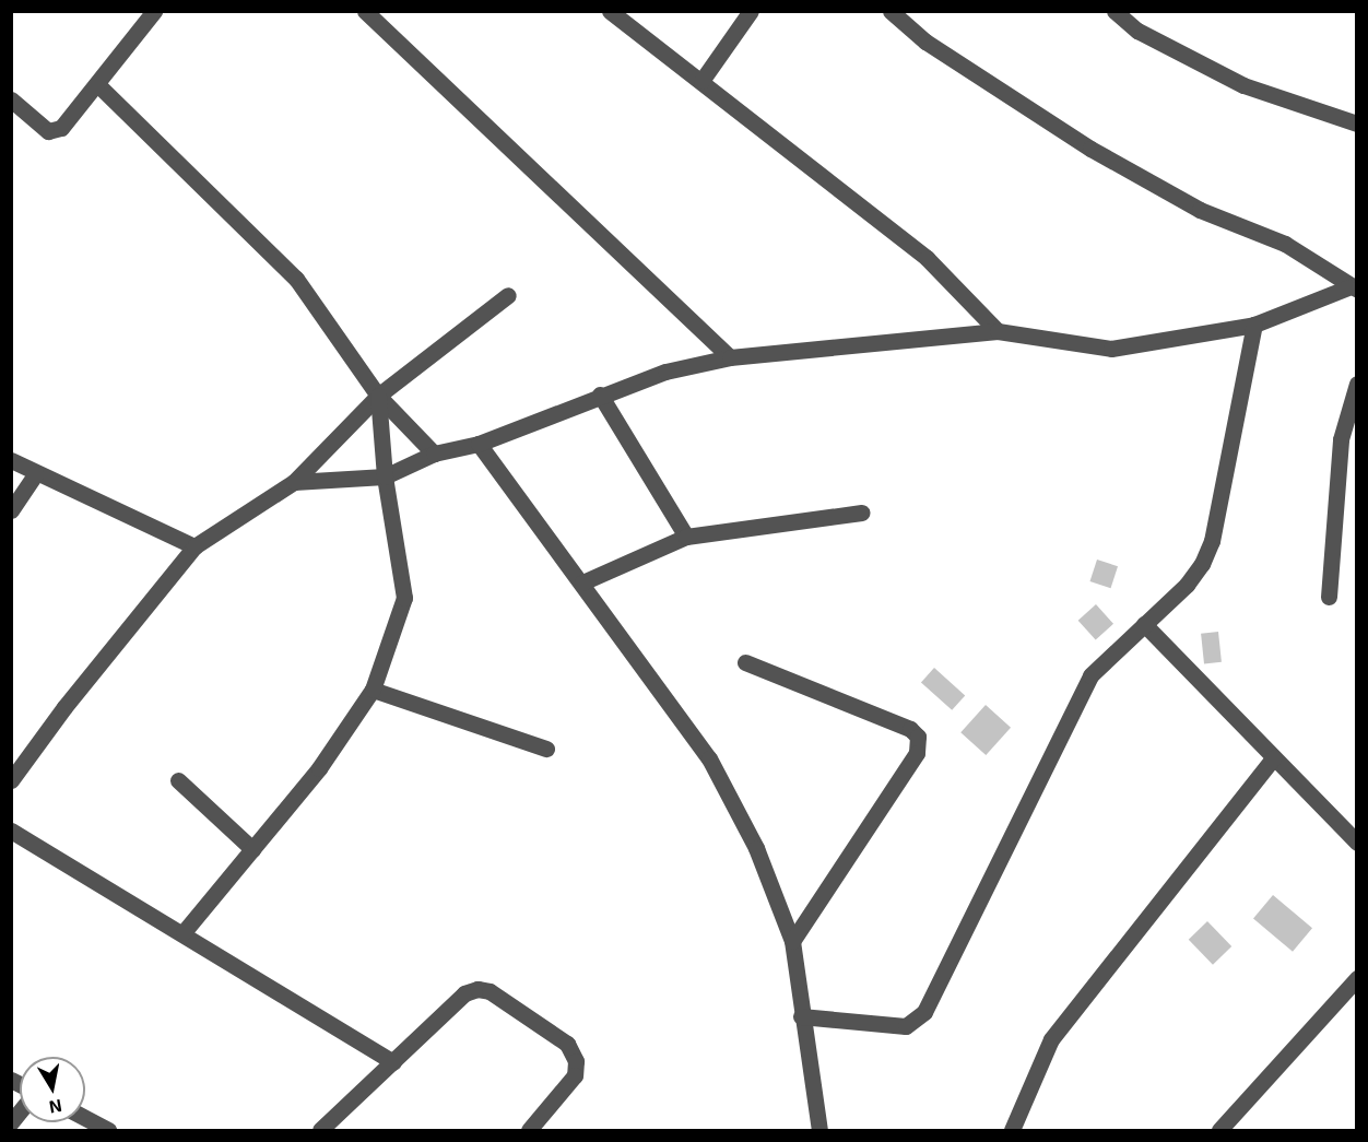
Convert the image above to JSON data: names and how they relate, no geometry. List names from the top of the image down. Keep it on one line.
{"north":"bottom"}
